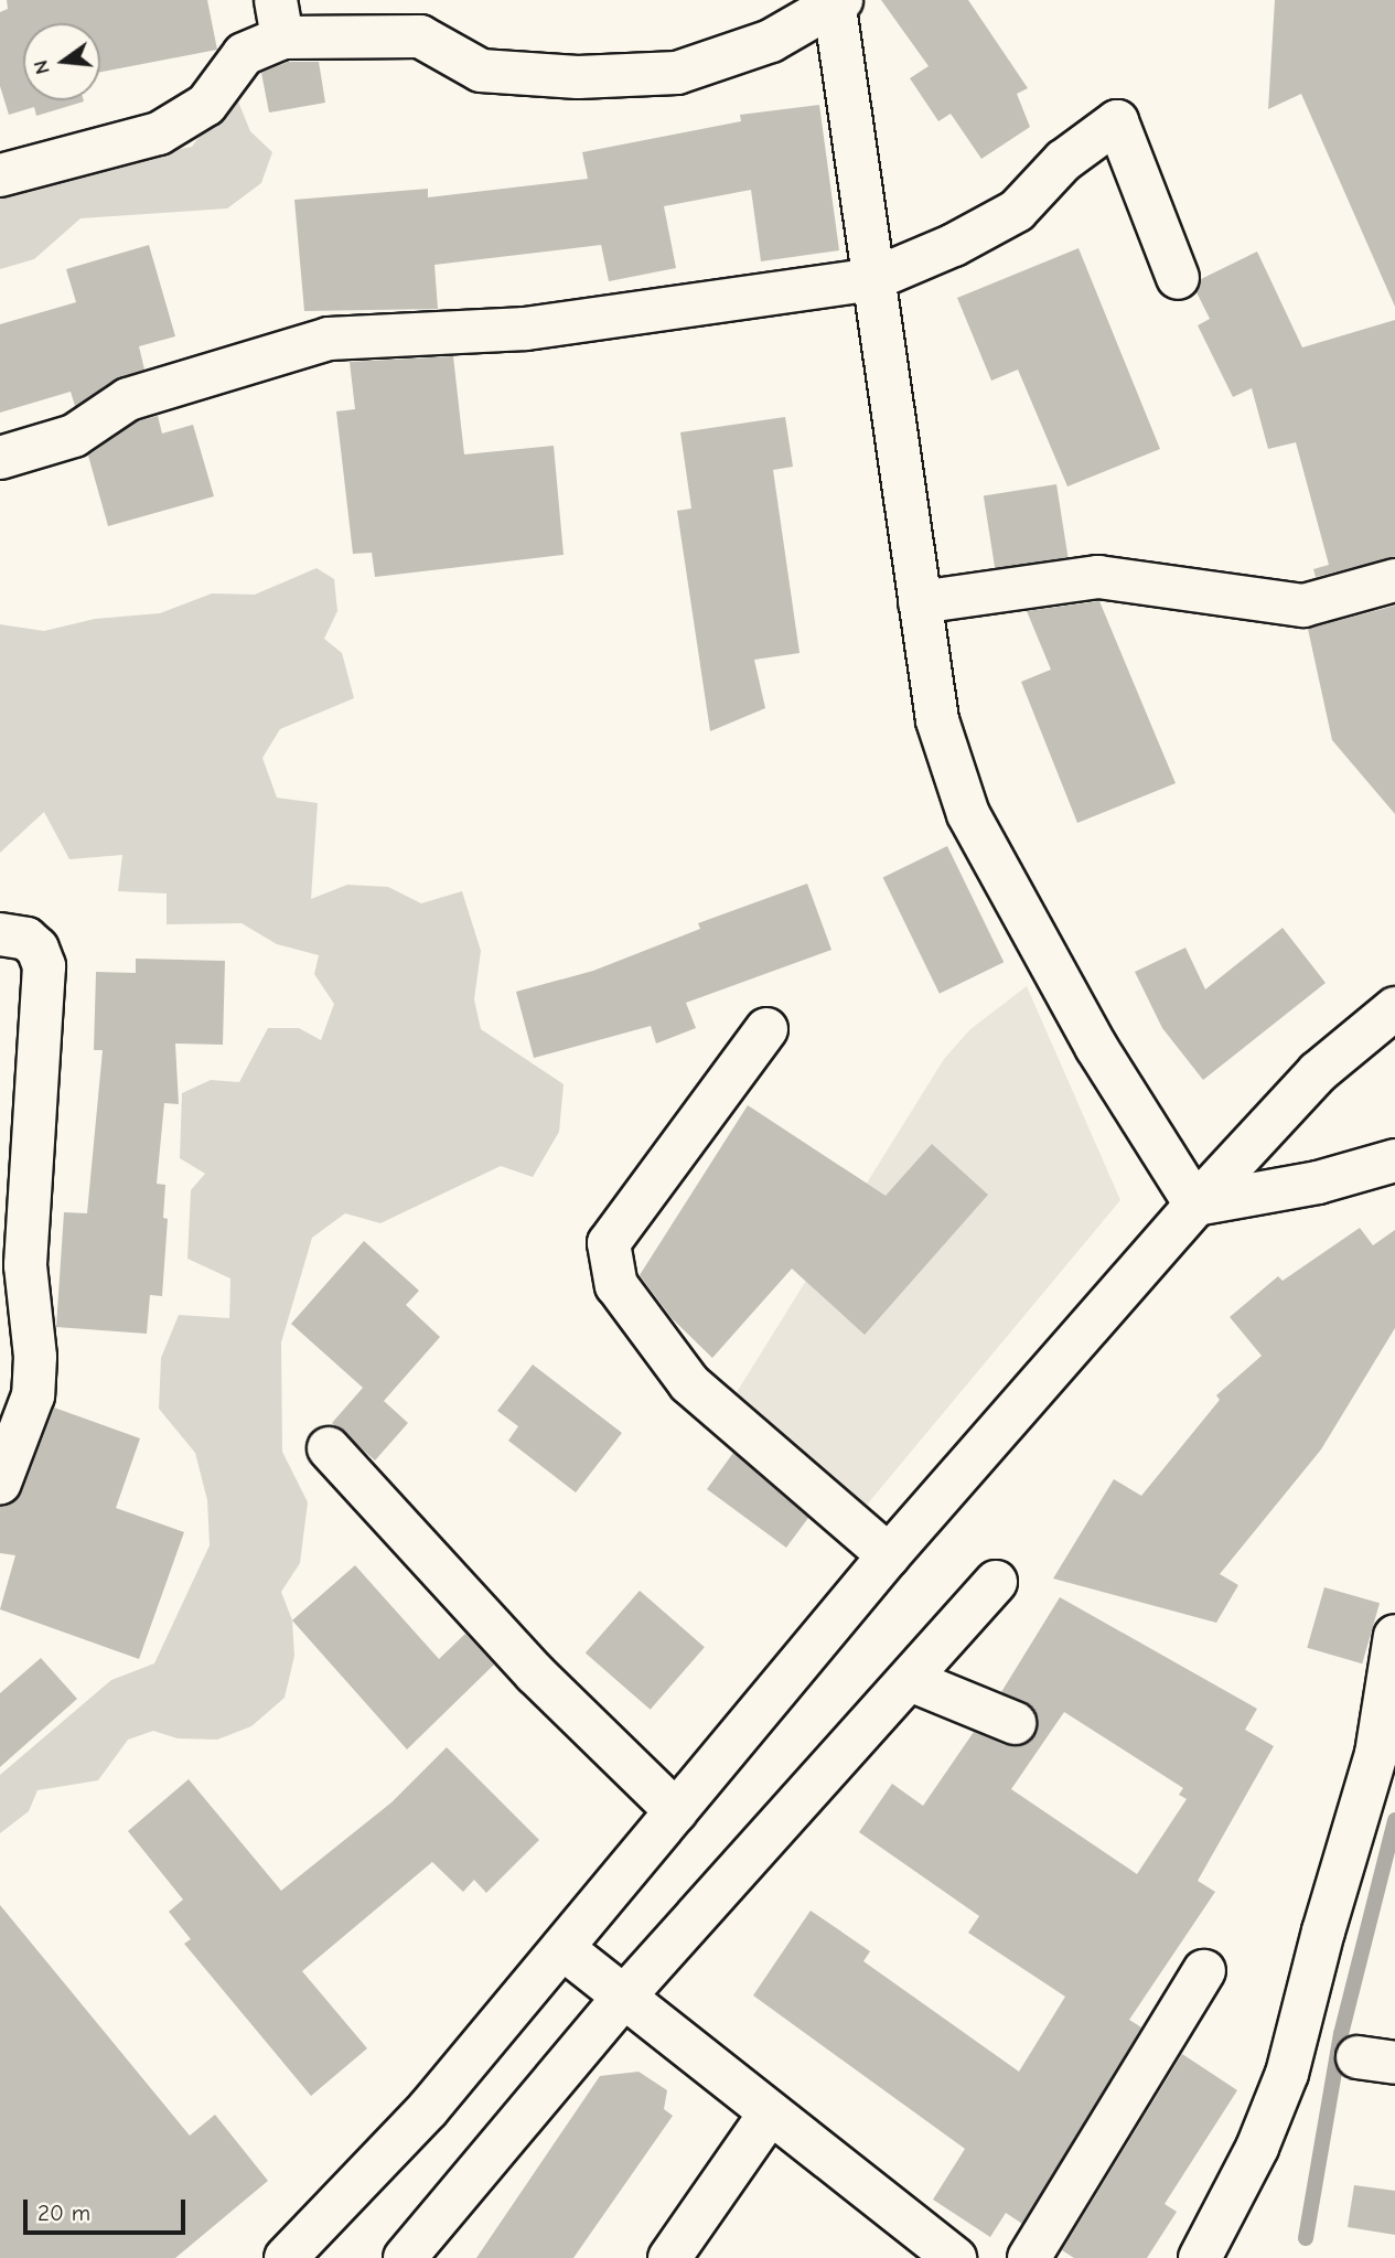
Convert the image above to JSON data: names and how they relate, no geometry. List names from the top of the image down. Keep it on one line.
{"scale_bar":"20 m","north":"left"}
